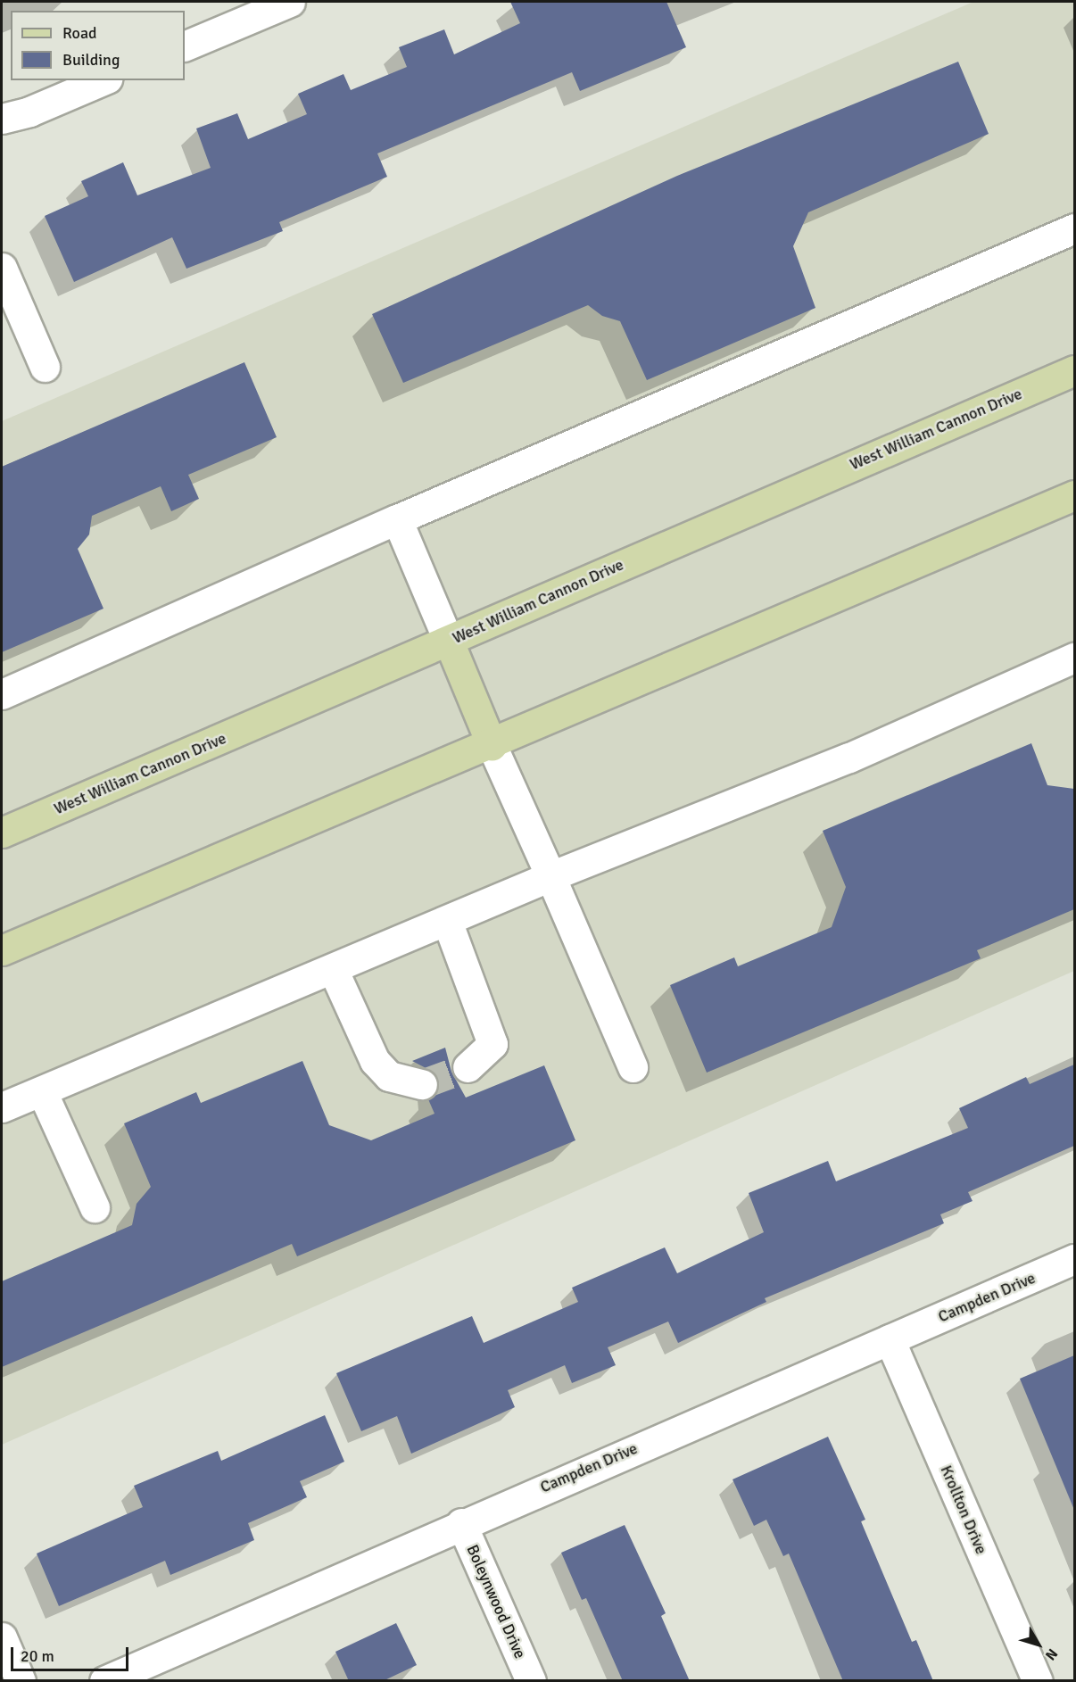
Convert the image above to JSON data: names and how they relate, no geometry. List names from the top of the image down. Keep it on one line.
{"streets":{"main road":["West William Cannon Drive"],"street":["Campden Drive","Krollton Drive","Boleynwood Drive"]},"crossings":[["Campden Drive","Krollton Drive"],["Campden Drive","Boleynwood Drive"]],"legend":["Road","Building"],"scale_bar":"20 m","north":"bottom right"}
